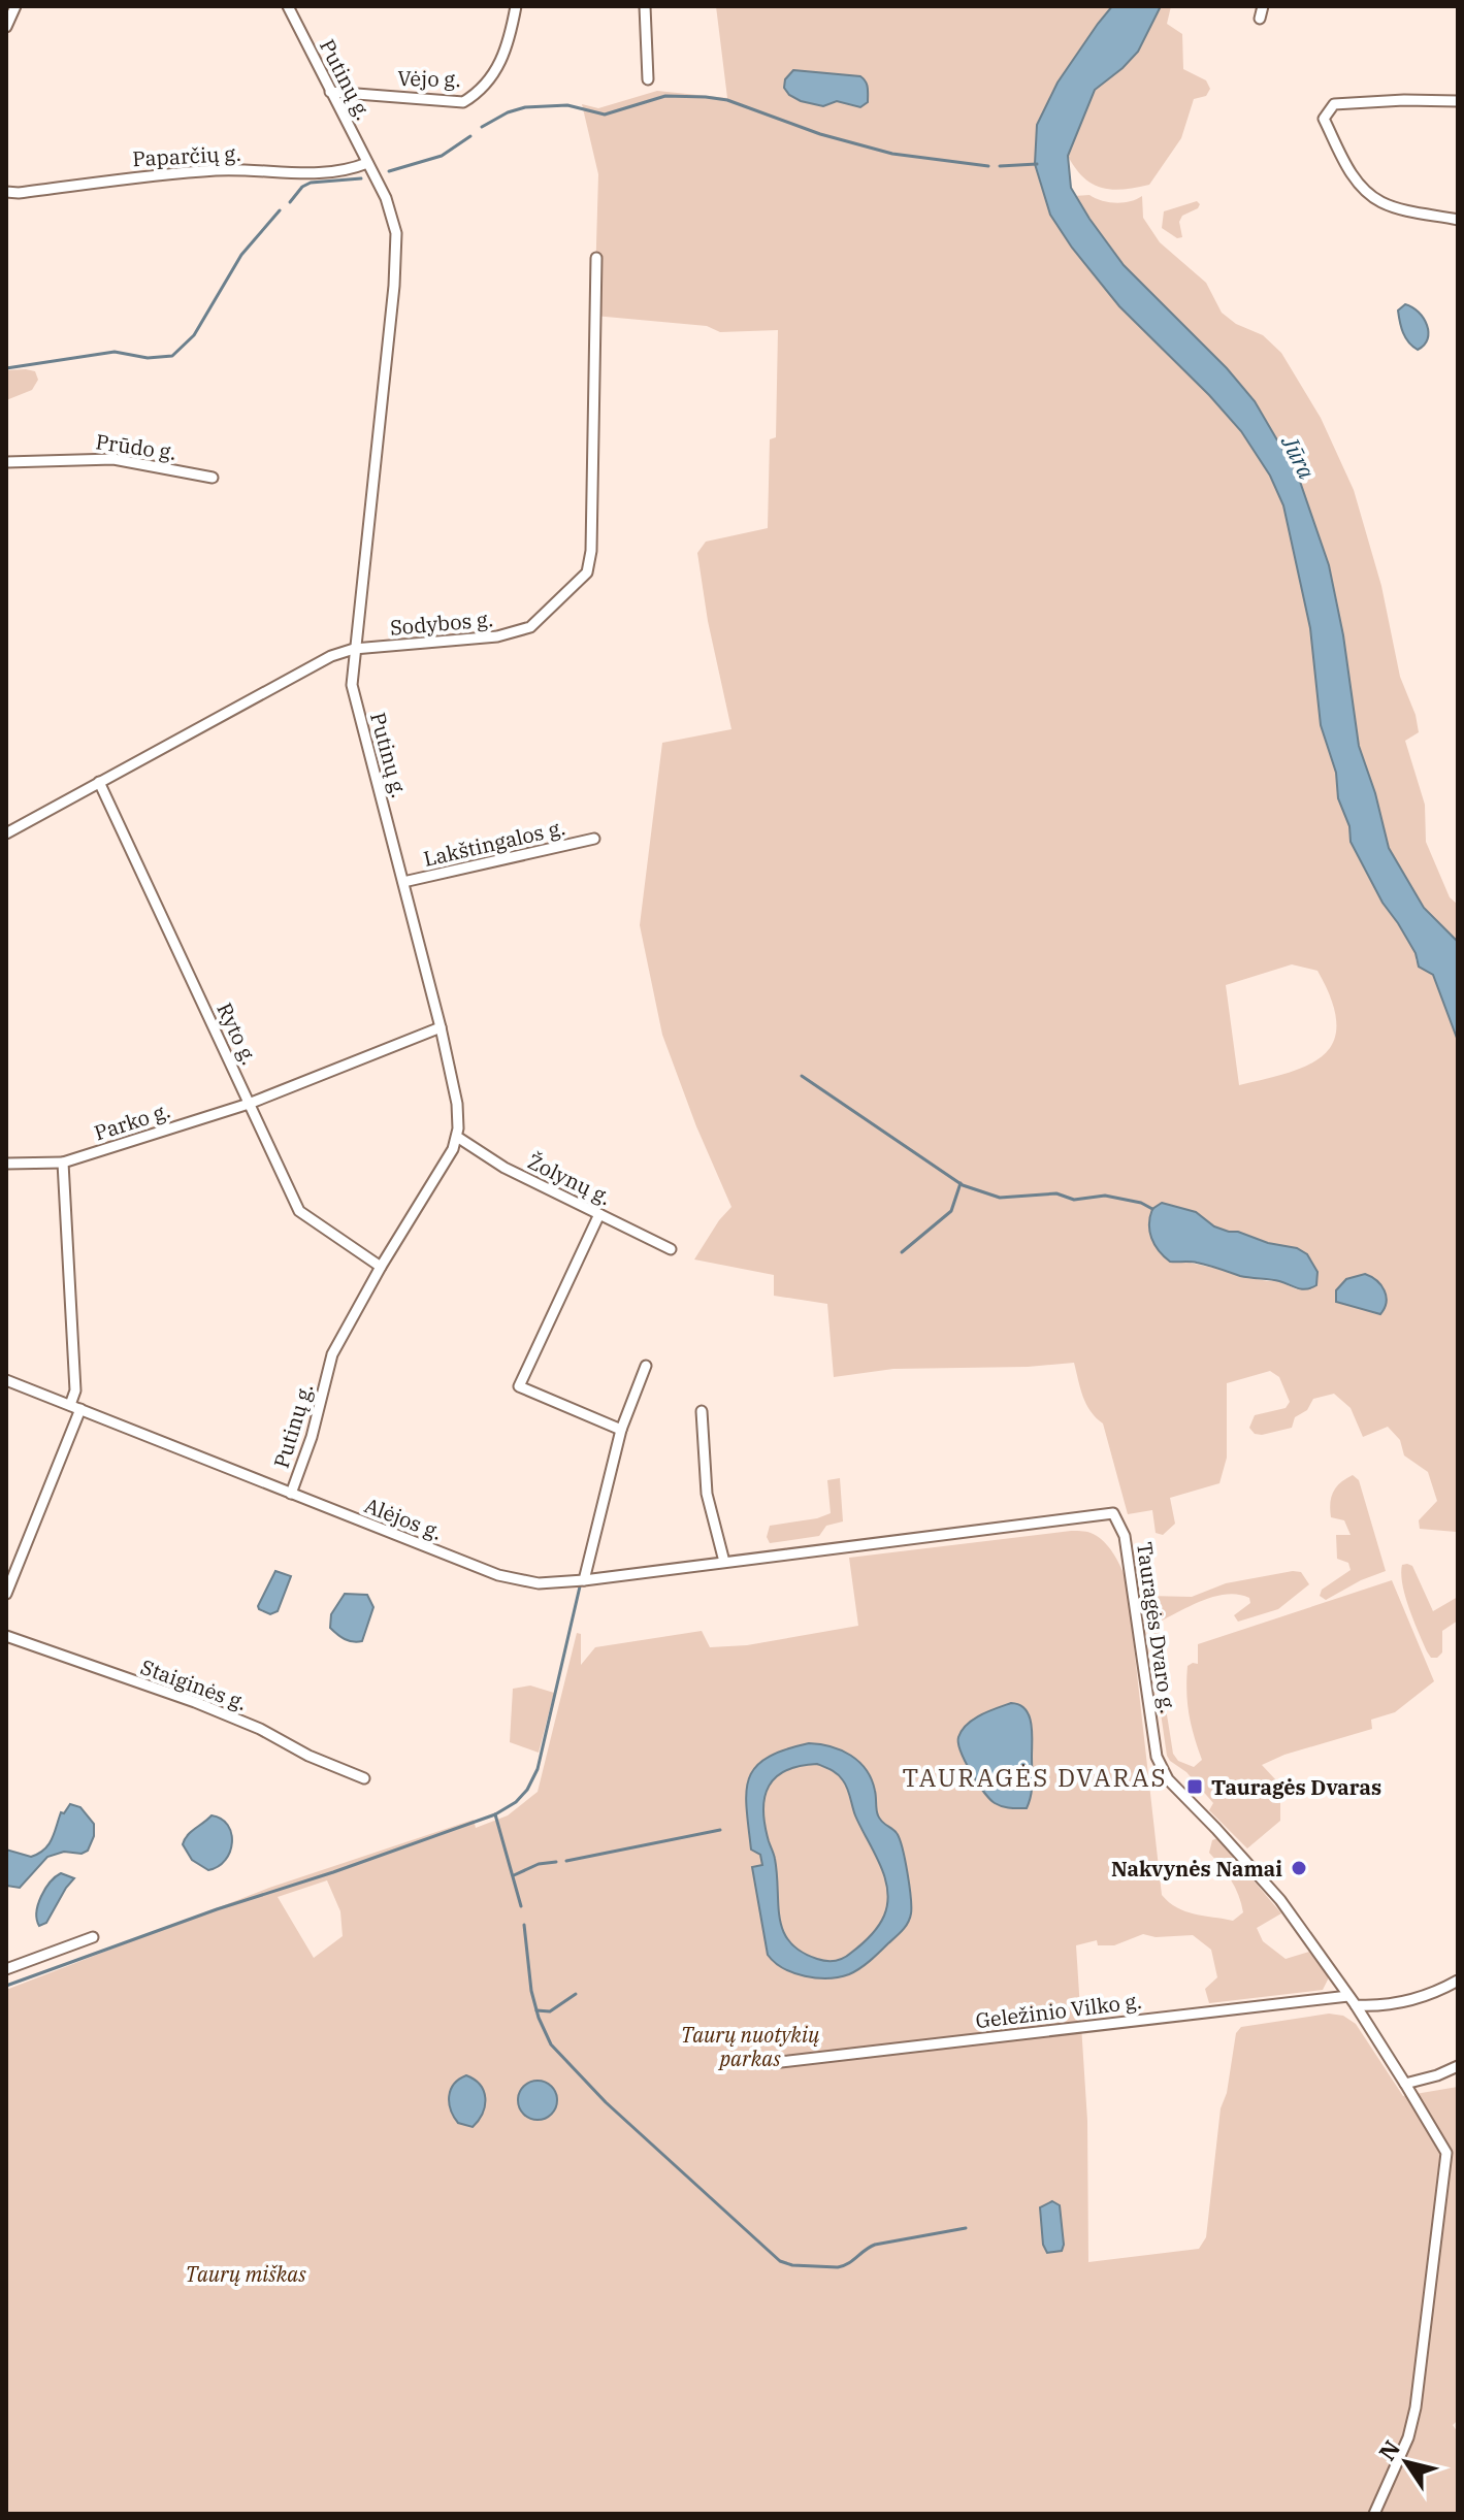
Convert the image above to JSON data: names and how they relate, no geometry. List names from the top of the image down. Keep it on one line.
{"streets":{"street":["Vėjo g.","Putinų g.","Paparčių g.","Prūdo g.","Sodybos g.","Lakštingalos g.","Ryto g.","Parko g.","Žolynų g.","Alėjos g.","Tauragės Dvaro g.","Staiginės g.","Geležinio Vilko g."]},"crossings":[["Vėjo g.","Putinų g."],["Putinų g.","Paparčių g."],["Putinų g.","Sodybos g."],["Putinų g.","Lakštingalos g."],["Putinų g.","Ryto g."],["Putinų g.","Parko g."],["Putinų g.","Žolynų g."],["Putinų g.","Alėjos g."],["Sodybos g.","Ryto g."],["Ryto g.","Parko g."],["Alėjos g.","Tauragės Dvaro g."],["Tauragės Dvaro g.","Geležinio Vilko g."]],"districts":["TAURAGĖS DVARAS"],"water":["Jūra"],"parks":["Taurų nuotykių parkas","Taurų miškas"],"places":{"transit":["Tauragės Dvaras"],"other":["Nakvynės Namai"]},"north":"top left"}
